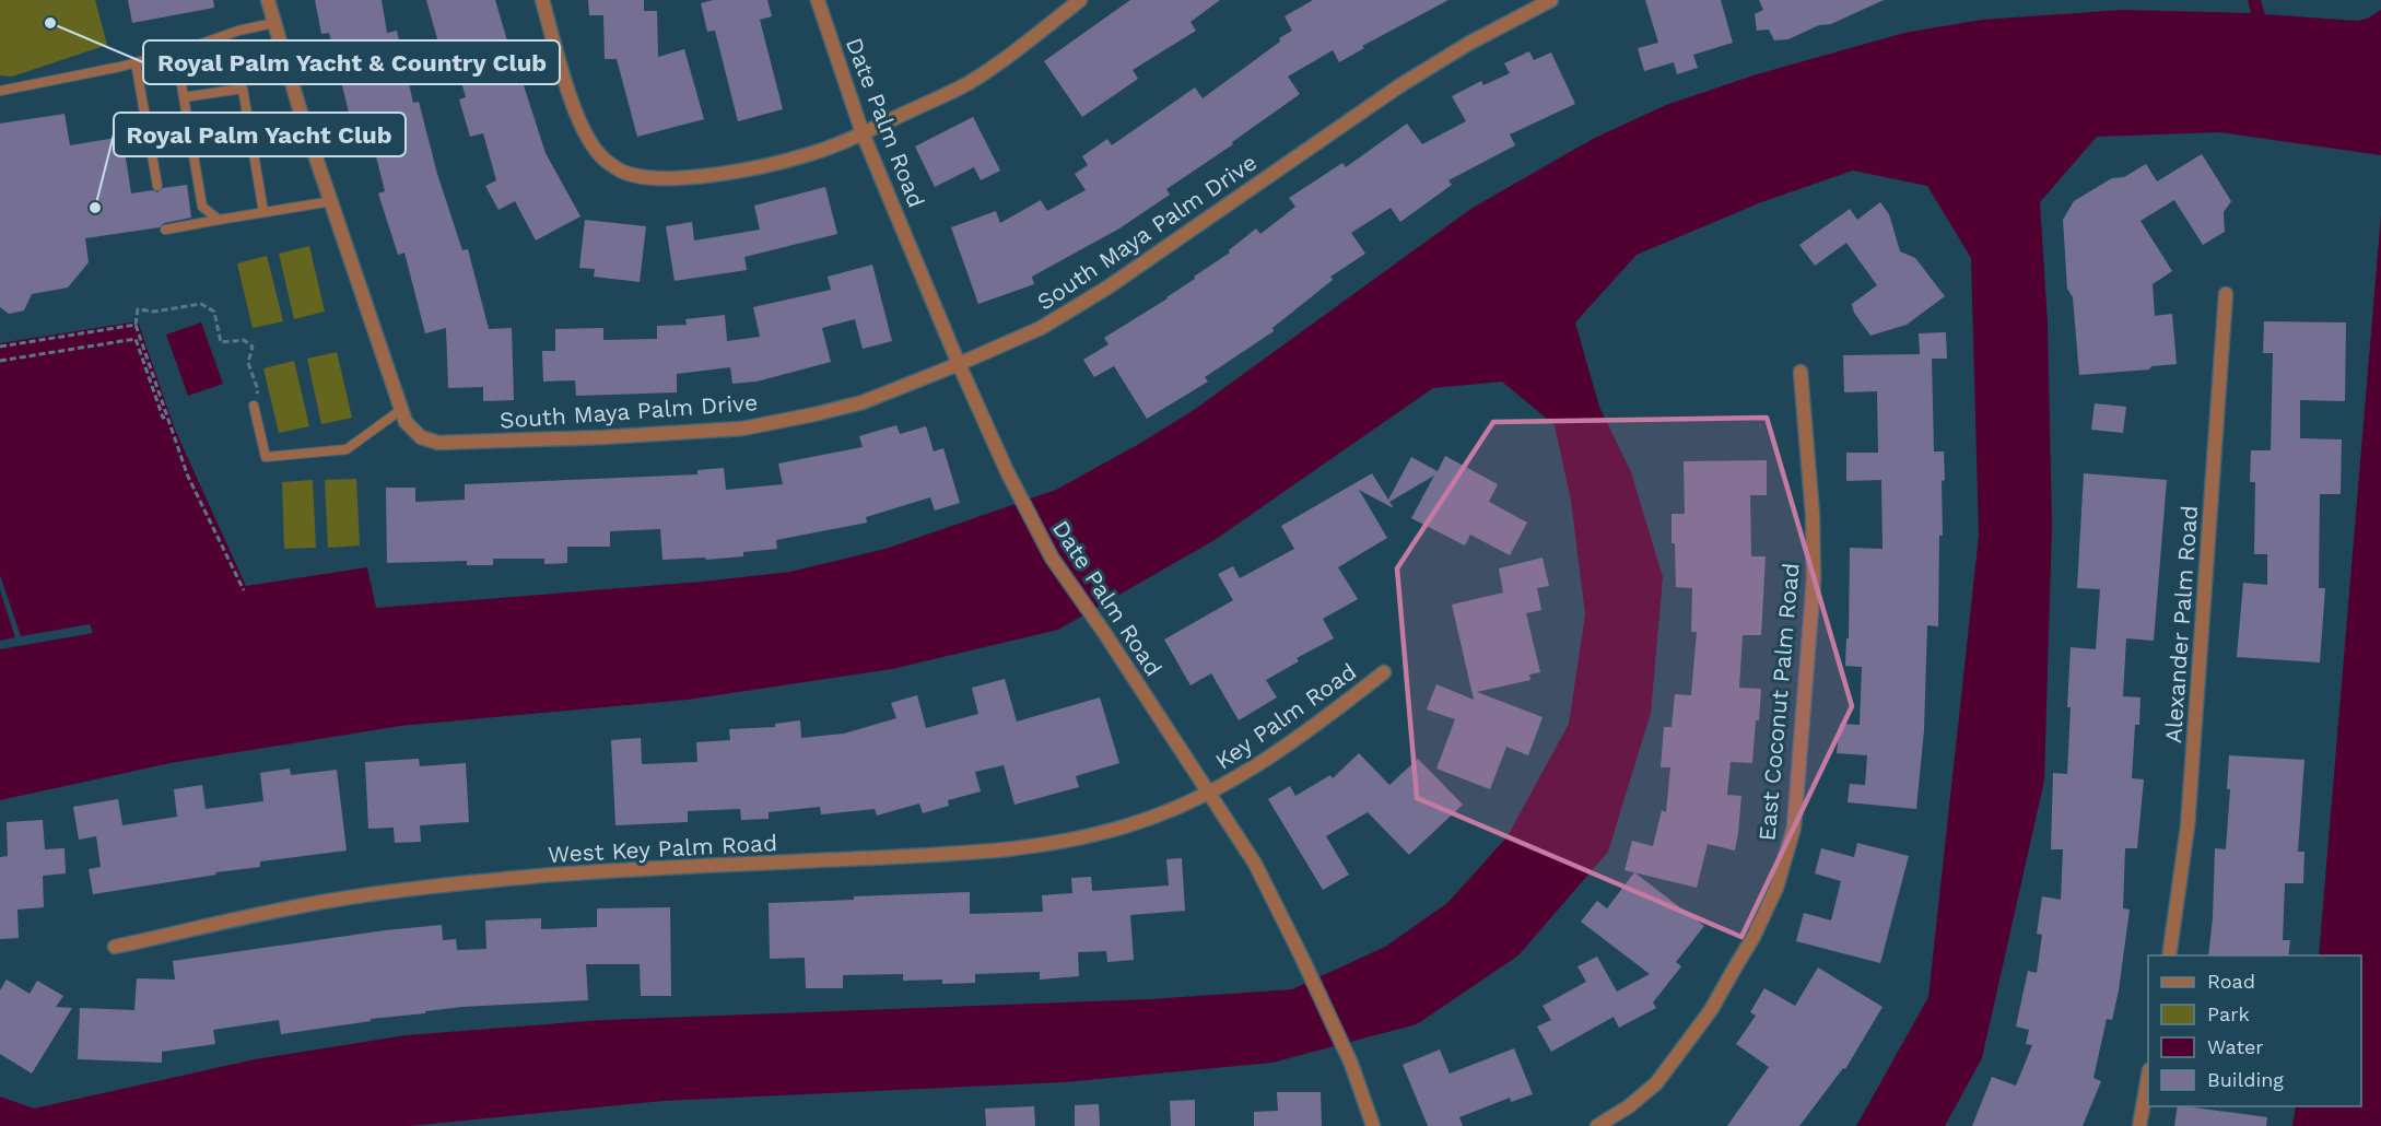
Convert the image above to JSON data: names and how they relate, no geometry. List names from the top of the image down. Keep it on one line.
{"streets":{"street":["Date Palm Road","South Maya Palm Drive","Alexander Palm Road","East Coconut Palm Road","Key Palm Road","West Key Palm Road"]},"crossings":[["Date Palm Road","South Maya Palm Drive"],["Date Palm Road","Key Palm Road"],["Date Palm Road","West Key Palm Road"],["Key Palm Road","West Key Palm Road"]],"places":["Royal Palm Yacht & Country Club","Royal Palm Yacht Club"],"legend":["Road","Park","Water","Building"]}
